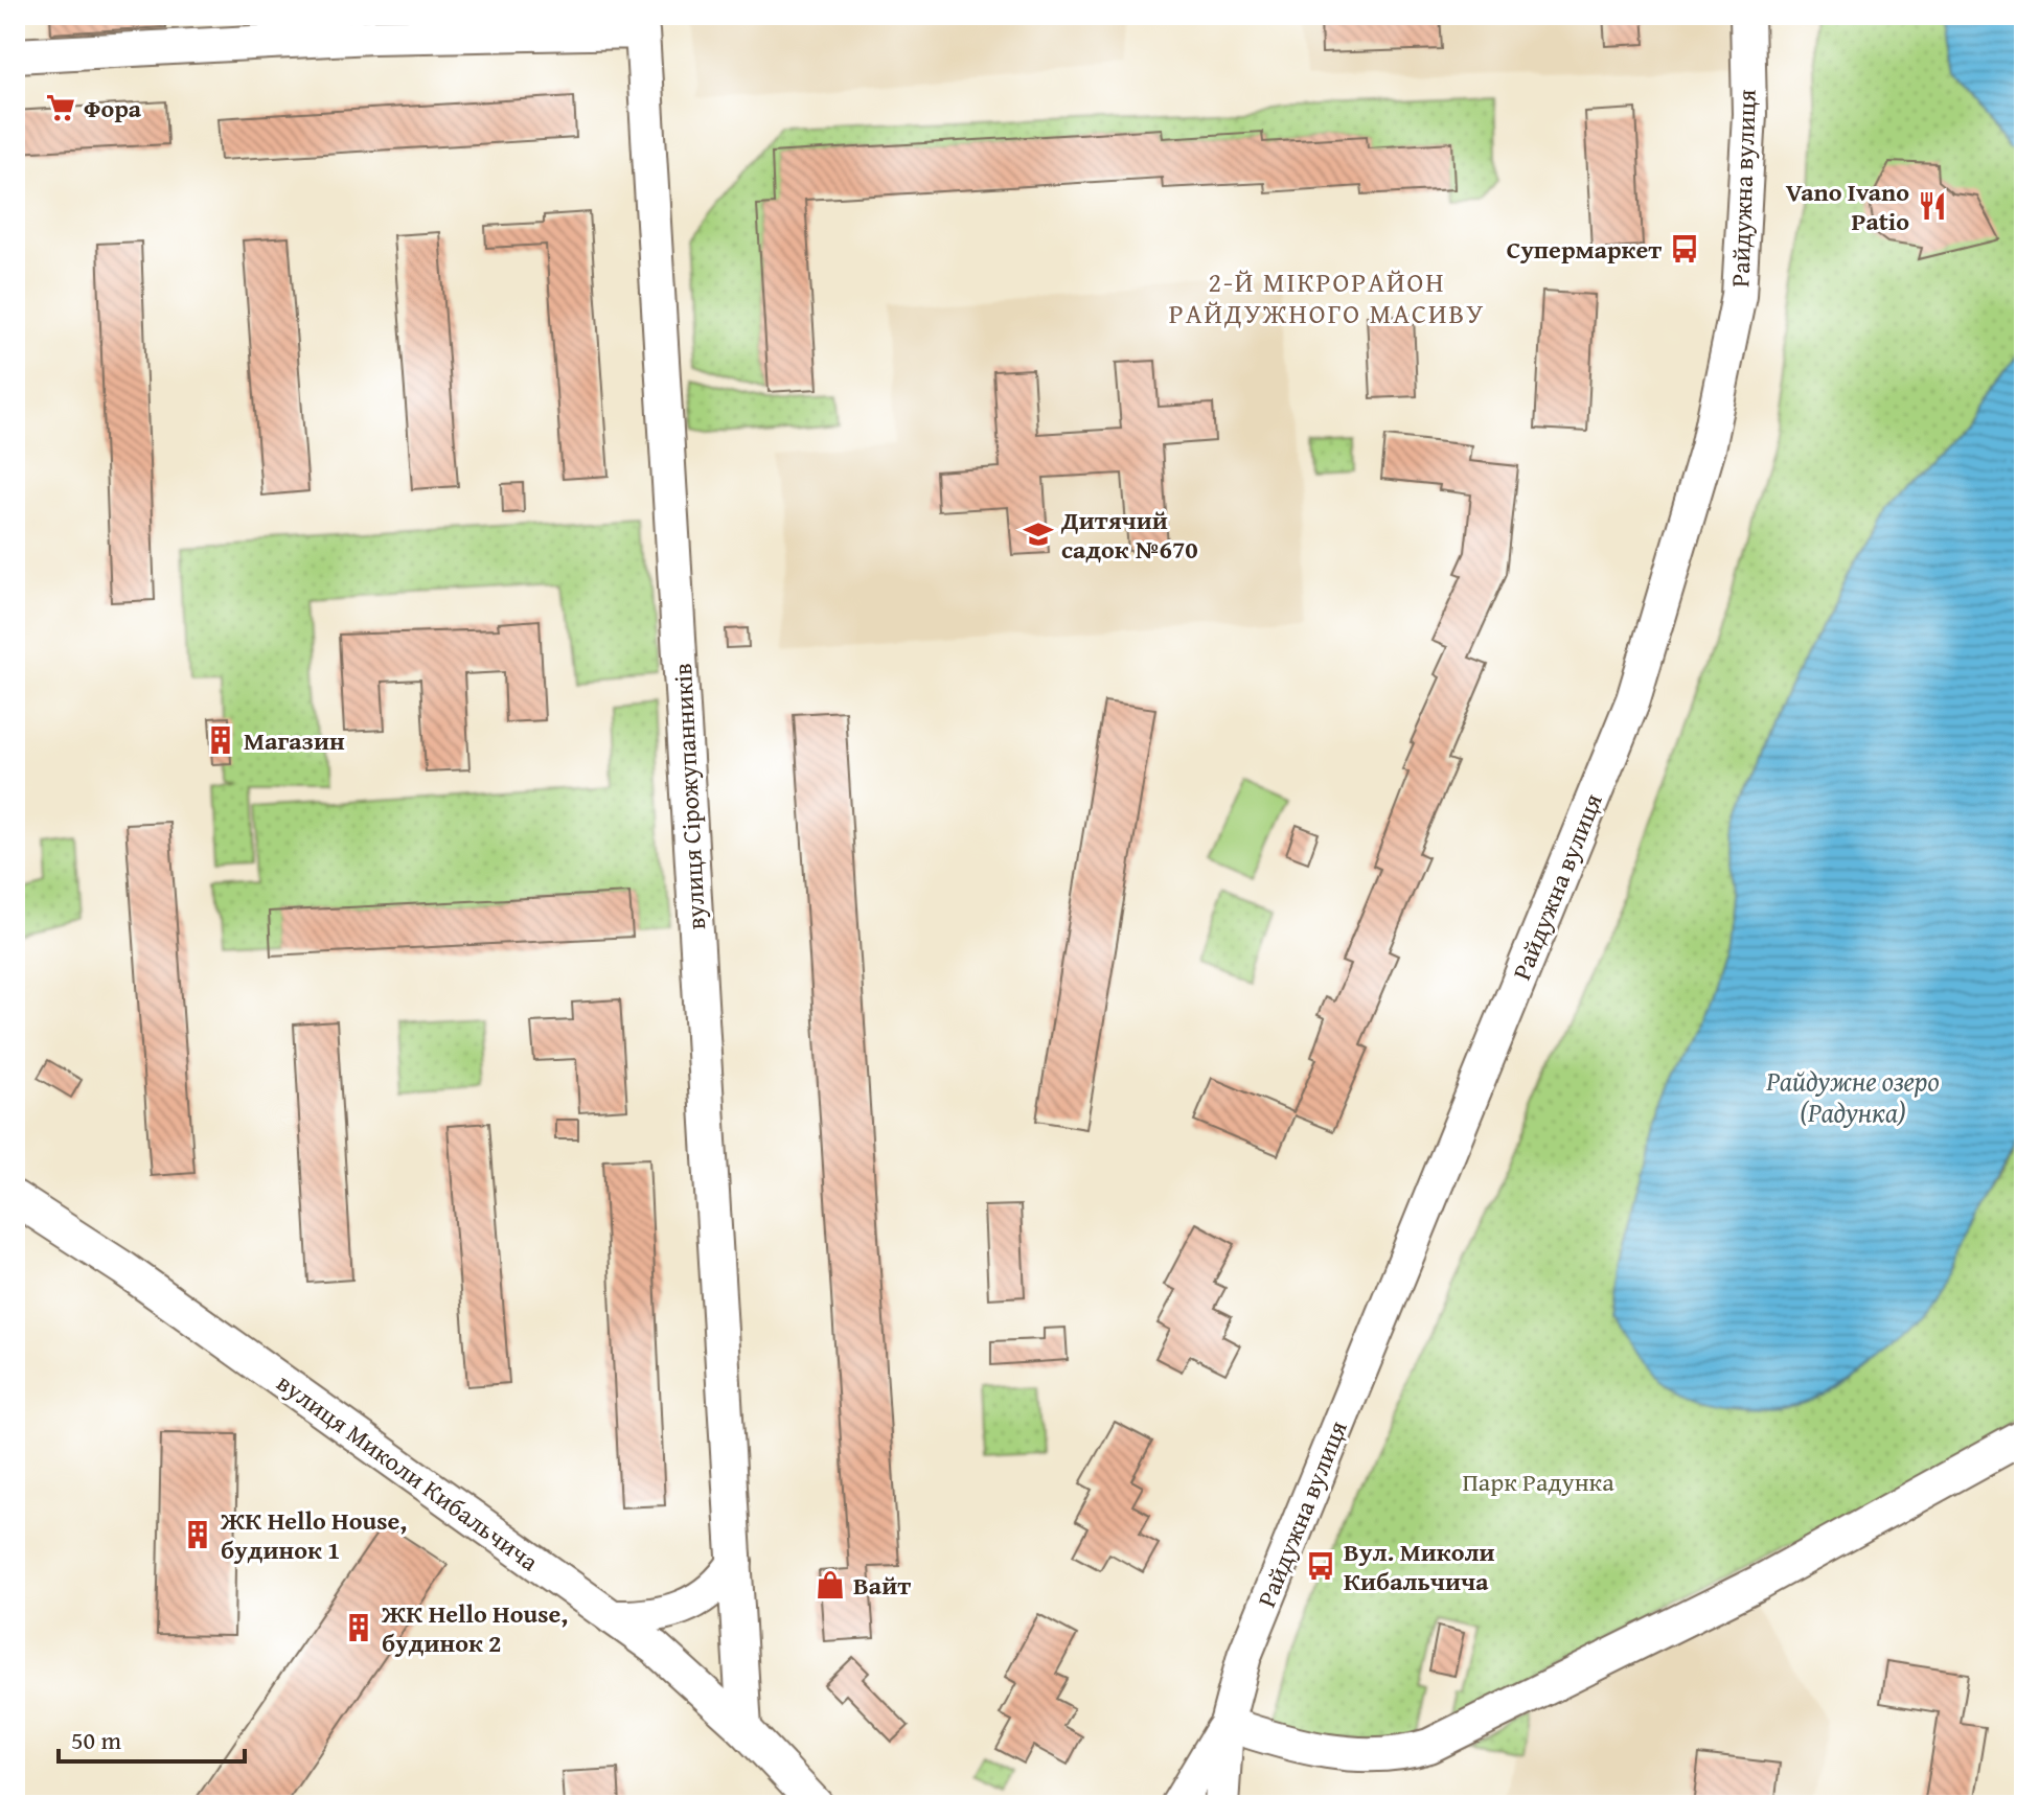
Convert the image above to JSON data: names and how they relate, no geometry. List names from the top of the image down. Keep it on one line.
{"streets":{"street":["Райдужна вулиця","вулиця Сірожупанників","вулиця Миколи Кибальчича"]},"crossings":[["вулиця Сірожупанників","вулиця Миколи Кибальчича"]],"districts":["2-Й МІКРОРАЙОН РАЙДУЖНОГО МАСИВУ"],"water":["Райдужне озеро (Радунка)"],"parks":["Парк Радунка"],"places":{"supermarket":["Фора"],"restaurant":["Vano Ivano Patio"],"bus stop":["Супермаркет","Вул. Миколи Кибальчича"],"school or university":["Дитячий садок №670"],"building":["Магазин","ЖК Hello House, будинок 1","ЖК Hello House, будинок 2"],"shop":["Вайт"]},"scale_bar":"50 m"}
